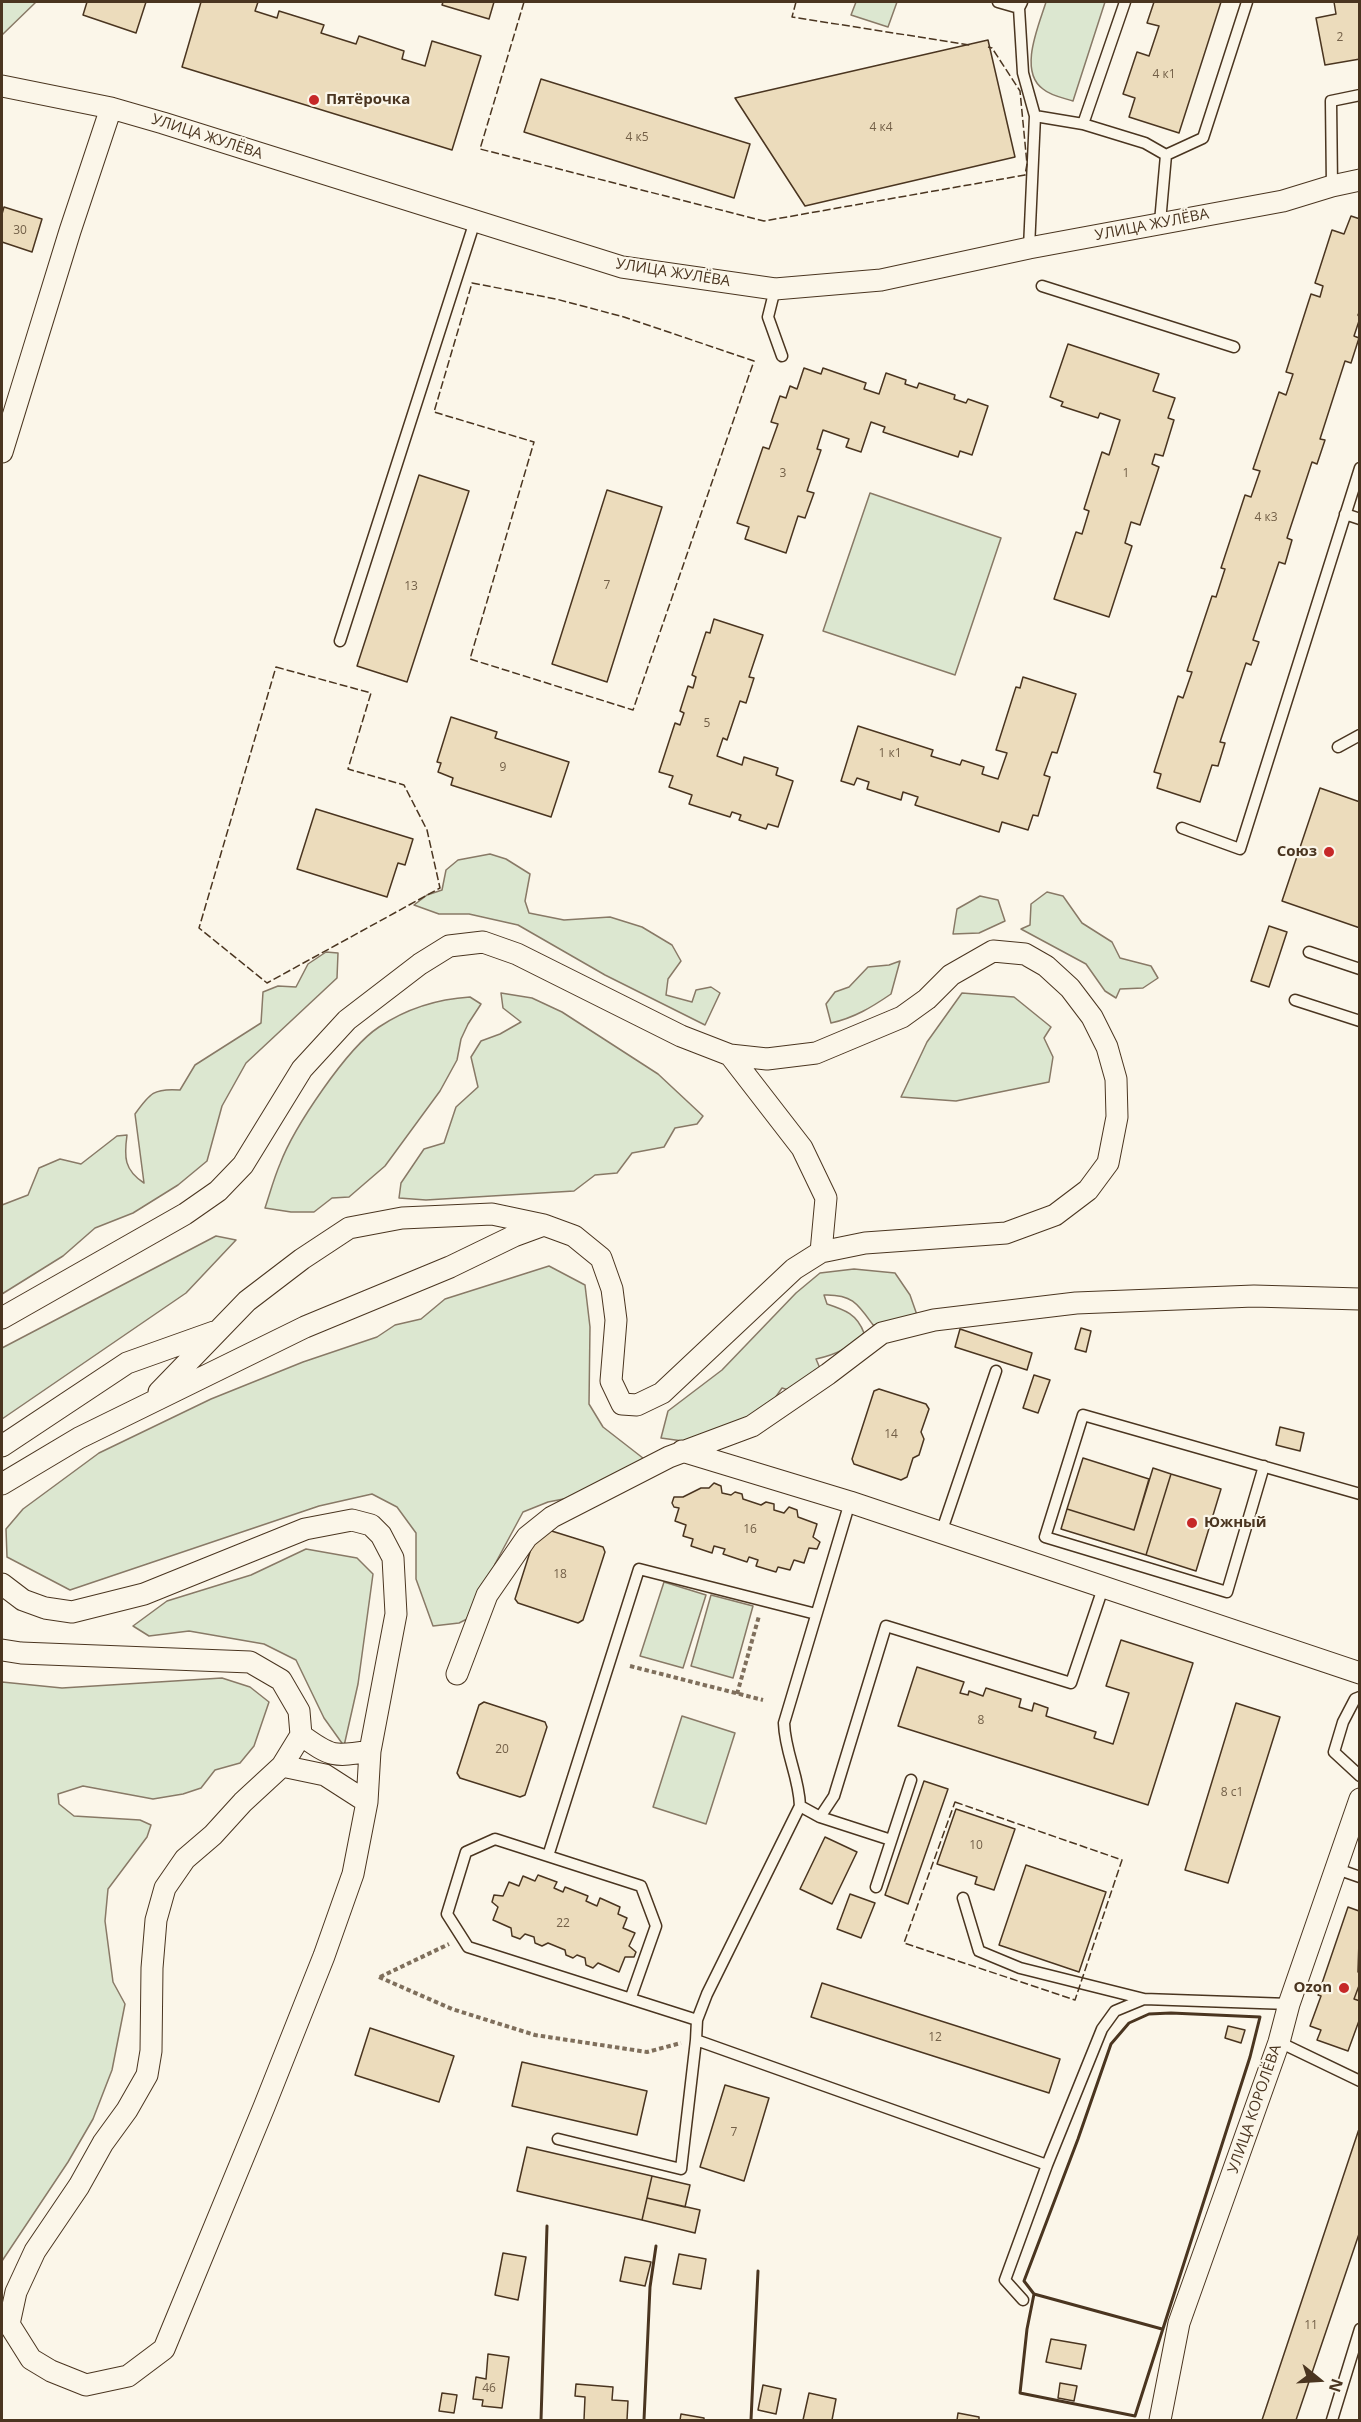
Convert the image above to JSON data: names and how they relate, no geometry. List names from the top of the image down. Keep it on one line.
{"streets":{"street":["УЛИЦА ЖУЛЁВА","УЛИЦА КОРОЛЁВА"]},"places":["Пятёрочка","Союз","Южный","Ozon"],"house_numbers":["2","4 к1","4 к4","4 к5","30","3","1","4 к3","7","13","5","1 к1","9","14","16","18","8","20","8 с1","10","22","12","7","11","46"],"north":"right"}
